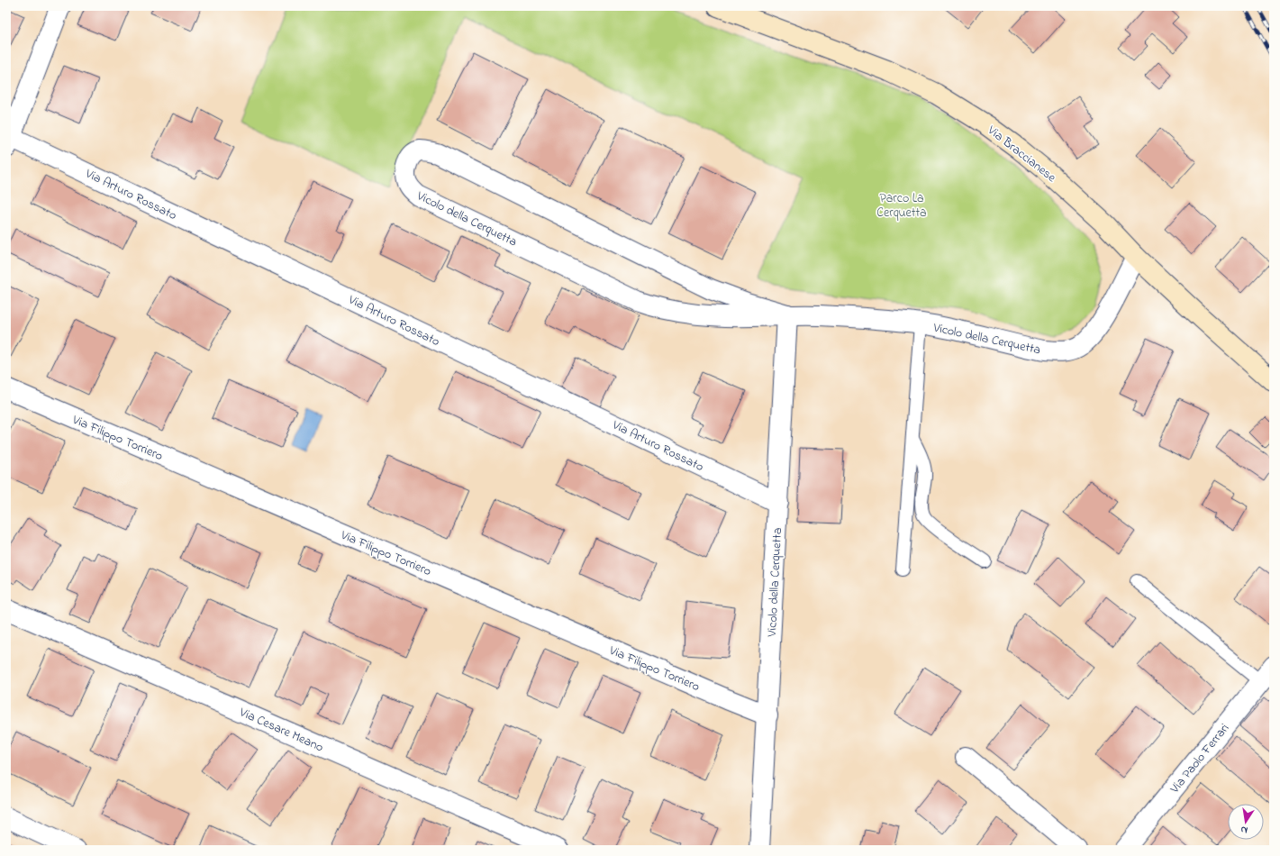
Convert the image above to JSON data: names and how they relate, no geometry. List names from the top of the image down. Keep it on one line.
{"streets":{"street":["Via Braccianese","Via Arturo Rossato","Vicolo della Cerquetta","Via Filippo Torriero","Via Cesare Meano","Via Paolo Ferrari"]},"crossings":[["Via Braccianese","Vicolo della Cerquetta"],["Via Arturo Rossato","Vicolo della Cerquetta"],["Vicolo della Cerquetta","Via Filippo Torriero"]],"parks":["Parco La Cerquetta"],"north":"bottom"}
